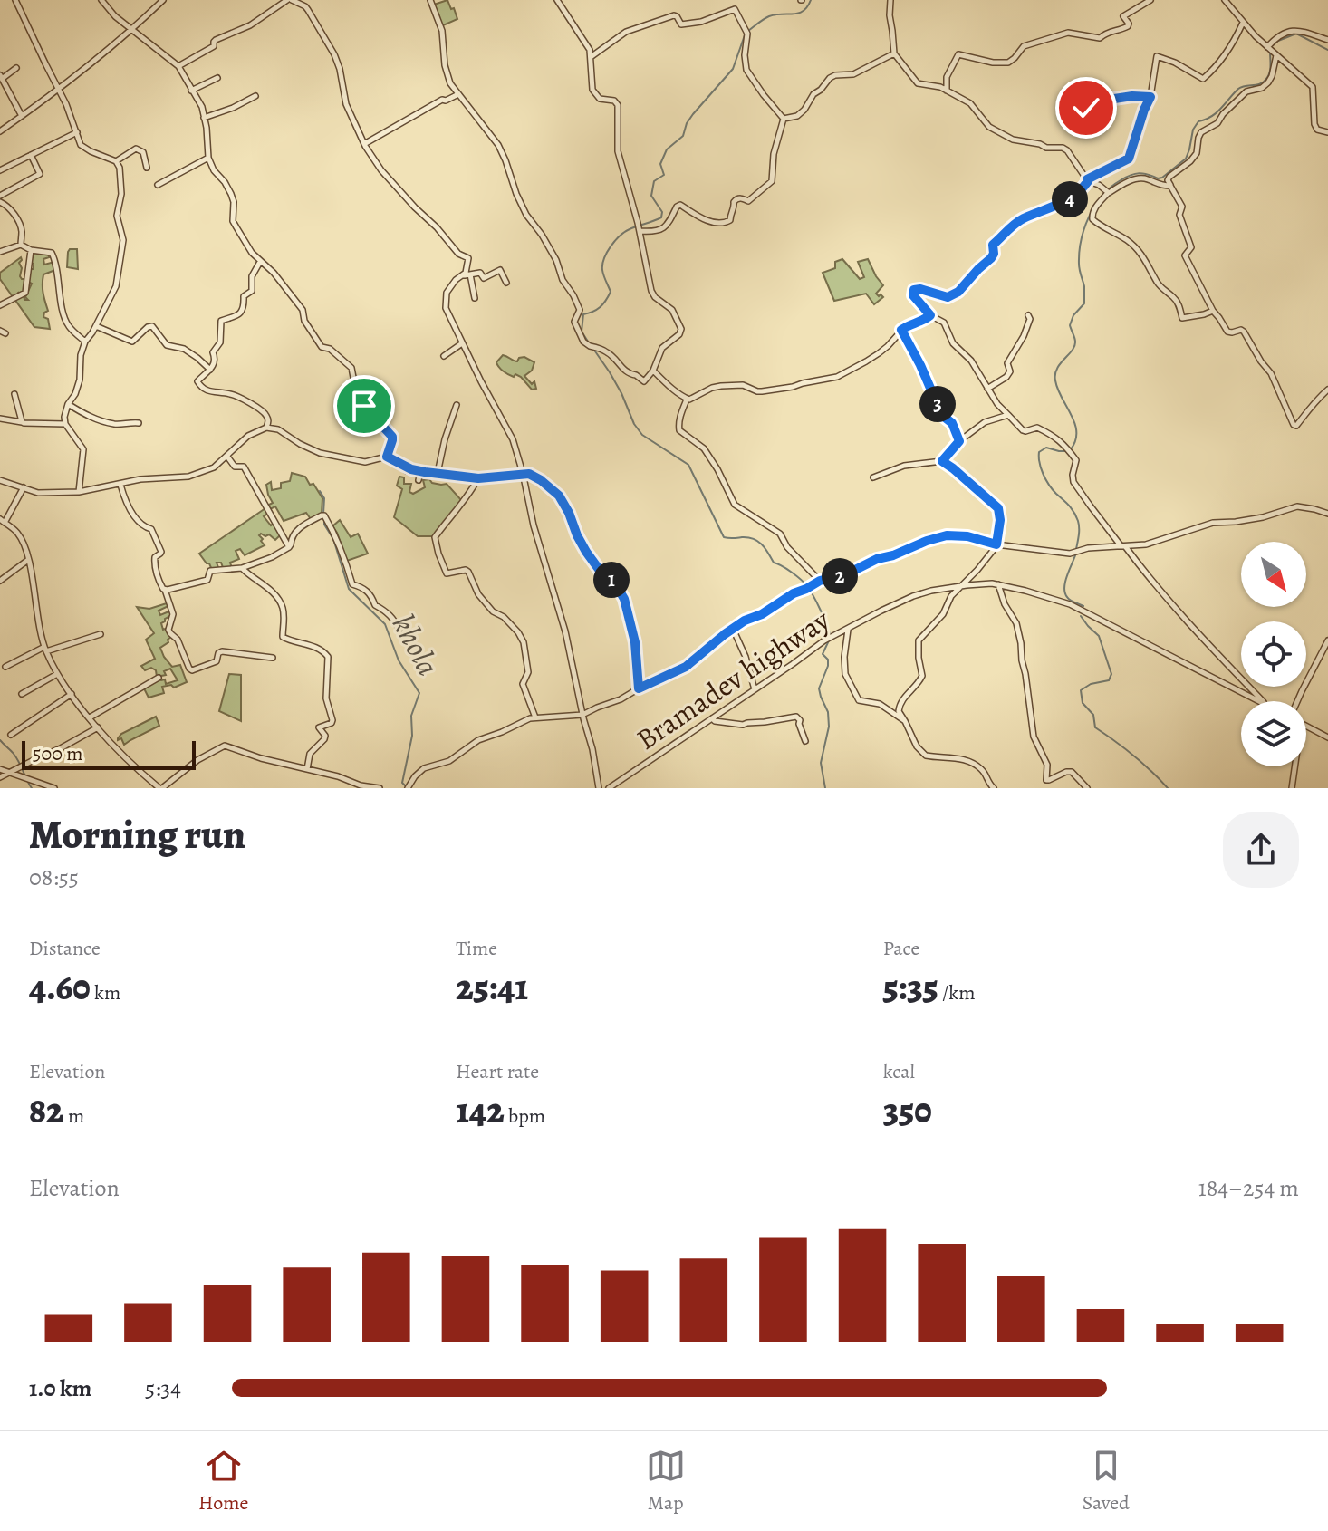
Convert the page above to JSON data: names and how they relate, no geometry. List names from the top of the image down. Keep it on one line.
{"streets":{"street":["Bramadev highway"]},"water":["khola"],"scale_bar":"500 m","north":"bottom right","page":{"pins":["4","3","2","1"],"scale":"500 m","heading":["Morning run","08:55"],"stats":[["Distance","4.60 km"],["Time","25:41"],["Pace","5:35 /km"],["Elevation","82 m"],["Heart rate","142 bpm"],["kcal","350"]],"chart":["Elevation","184–254 m"],"list":[{"name":"1.0 km","note":"5:34"}],"tabs":["Home","Map","Saved"]}}
